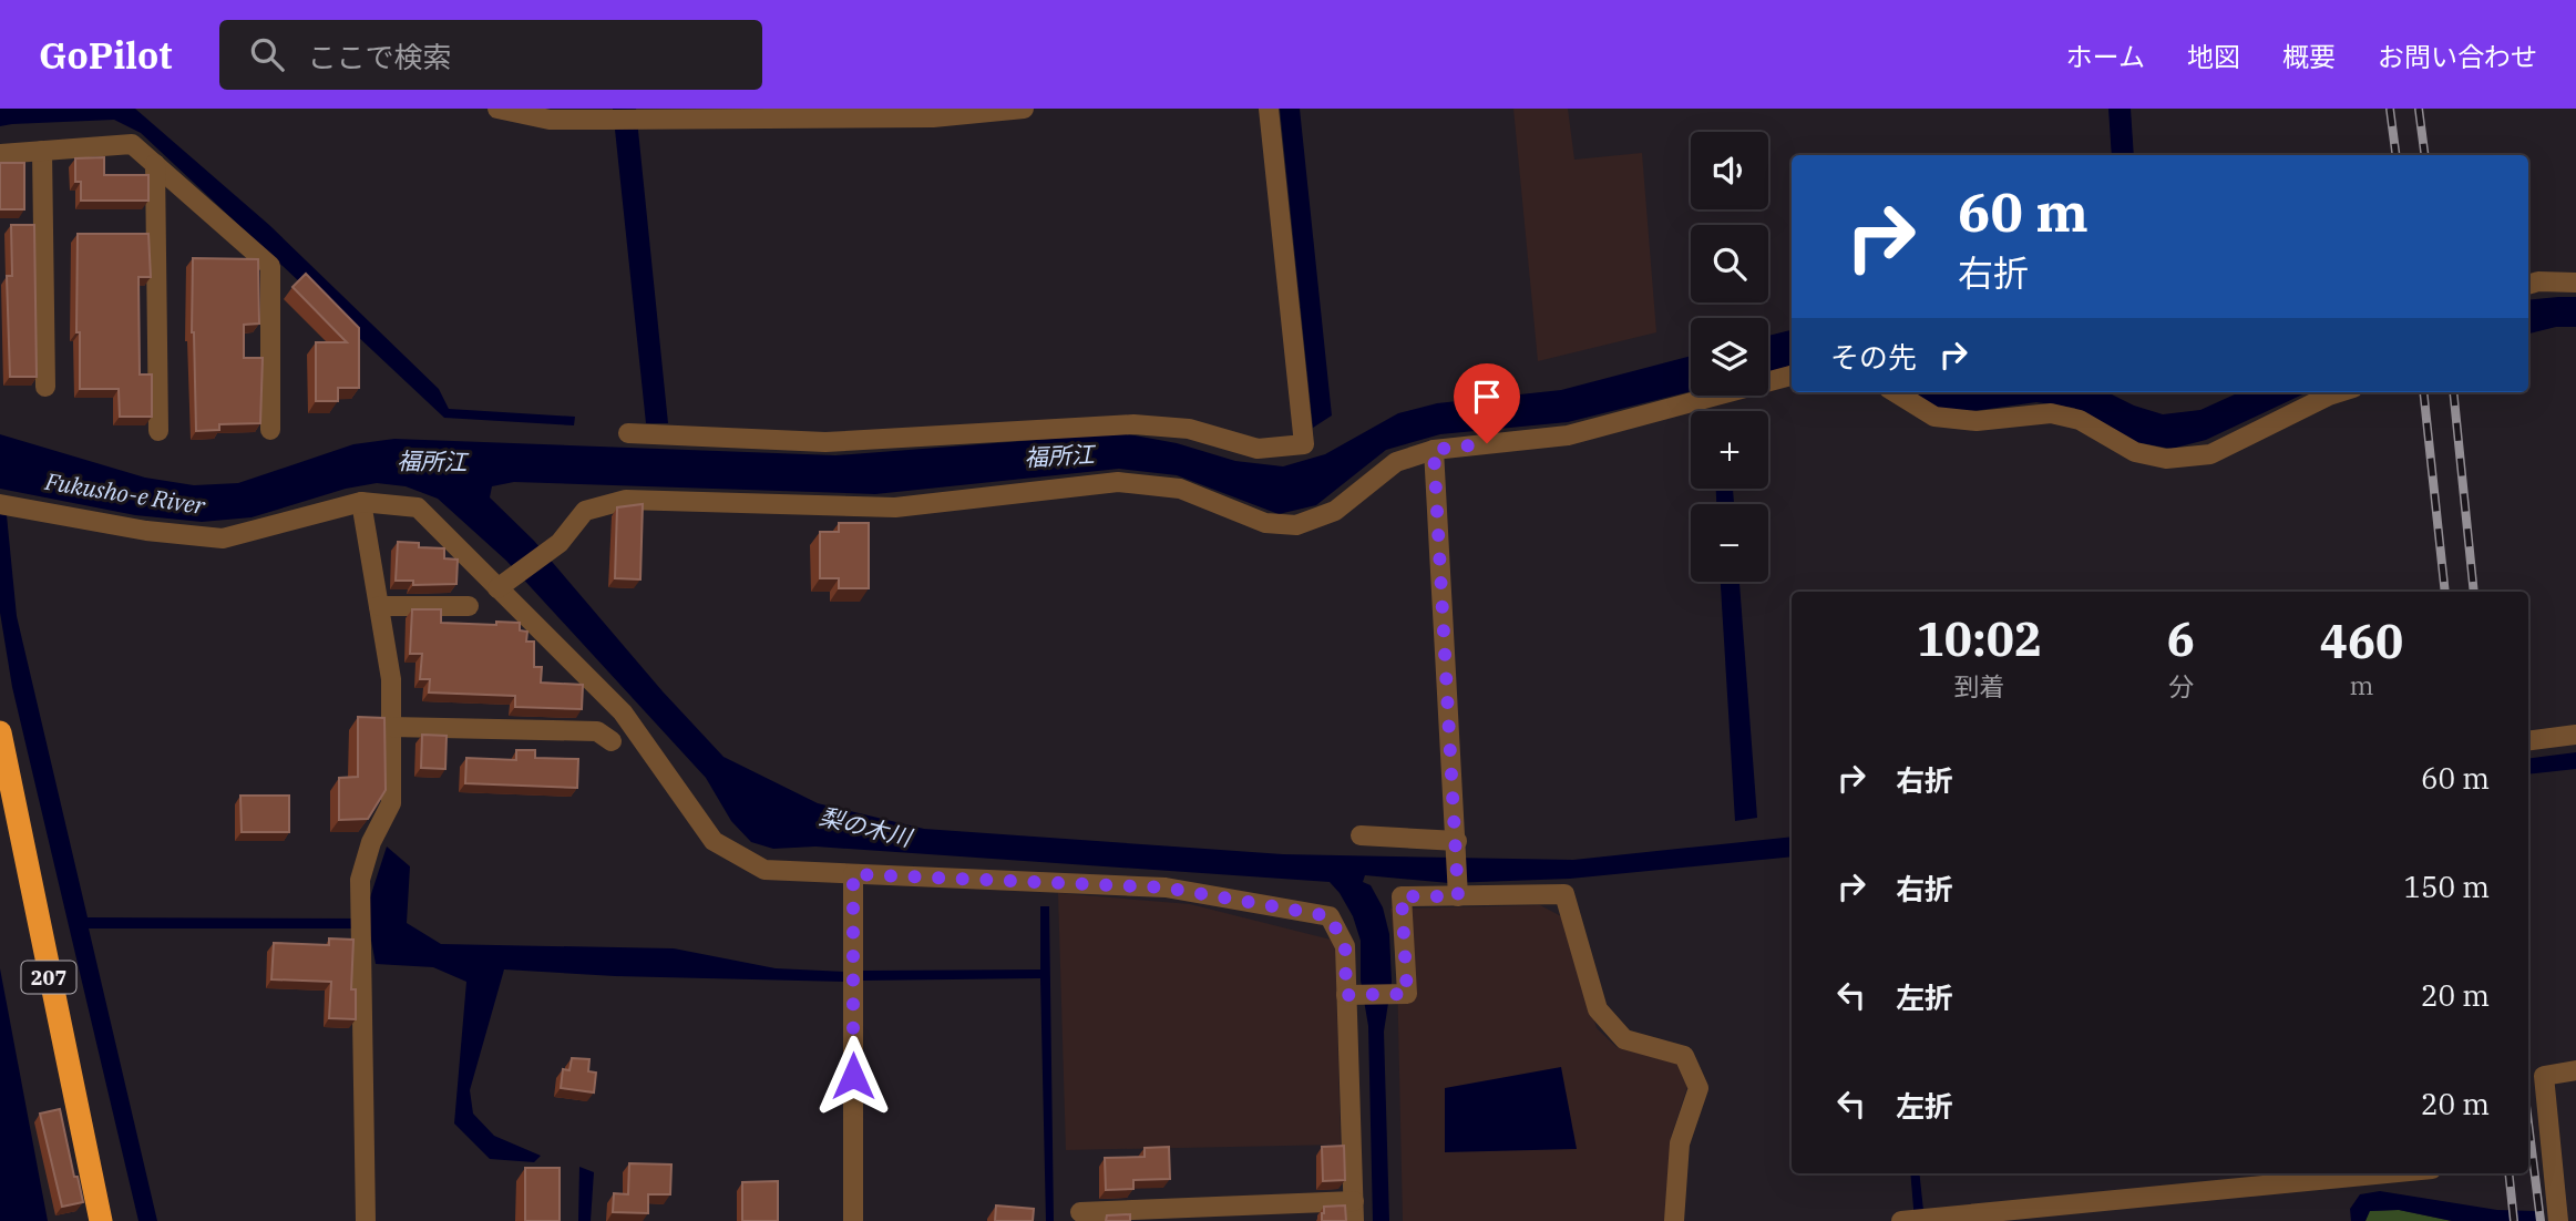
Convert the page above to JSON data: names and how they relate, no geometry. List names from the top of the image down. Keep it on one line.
{"streets":{"highway":["207"]},"water":["福所江","Fukusho-e River","梨の木川"],"page":{"header":"GoPilot","search":"ここで検索","nav":["ホーム","地図","概要","お問い合わせ"],"map_buttons":["+","−"],"turn":["60 m","右折"],"then":"その先","eta":["10:02","到着","6","分","460","m"],"list":[{"name":"右折","value":"60 m"},{"name":"右折","value":"150 m"},{"name":"左折","value":"20 m"},{"name":"左折","value":"20 m"}]}}
